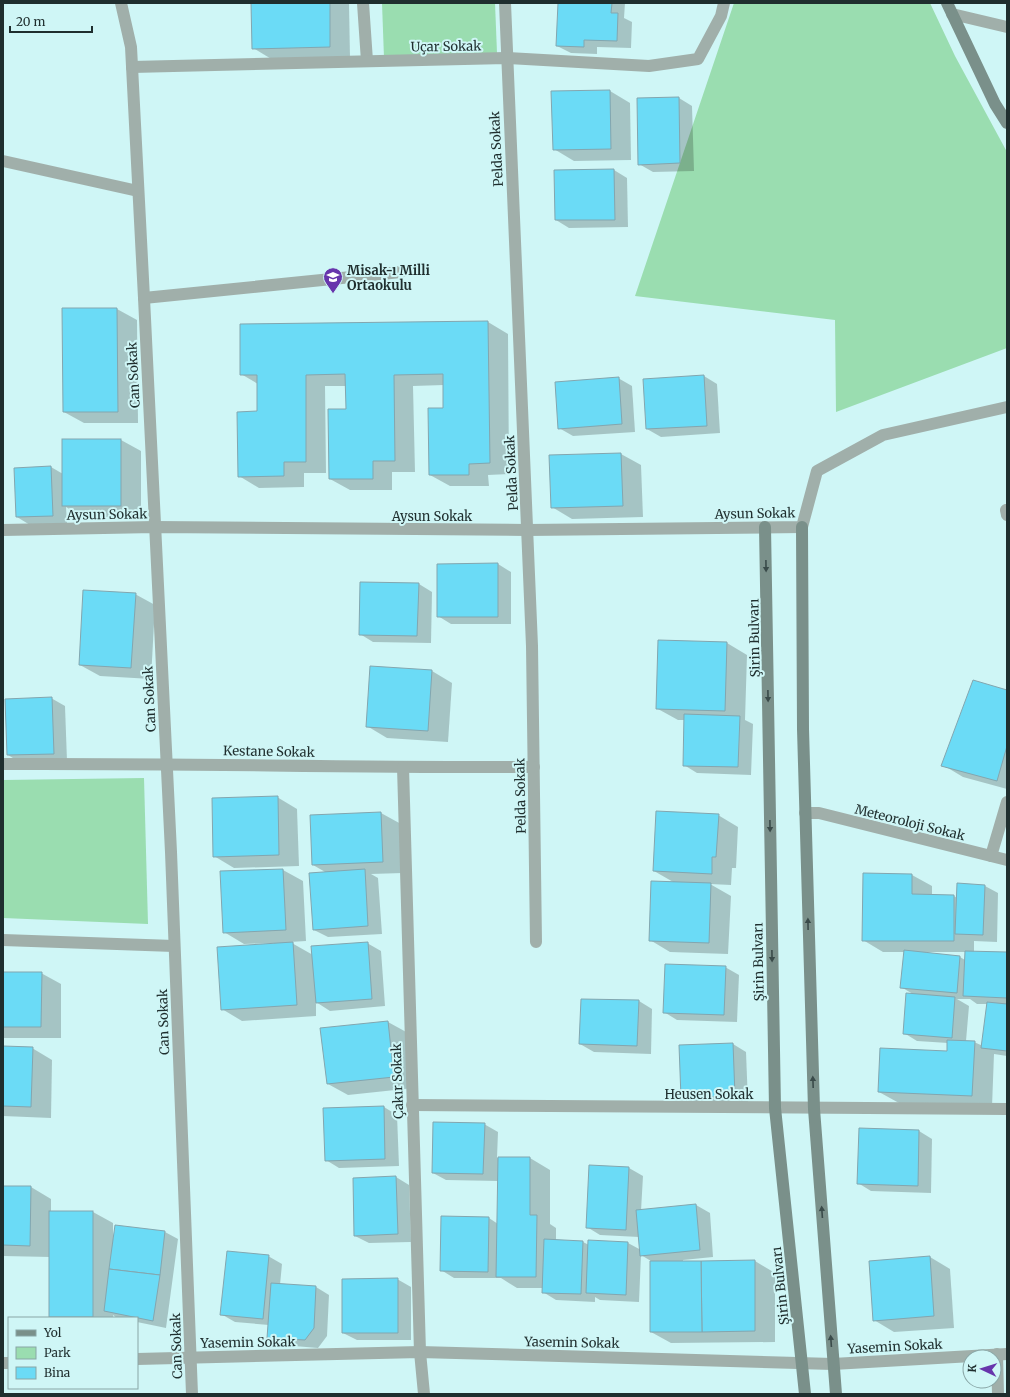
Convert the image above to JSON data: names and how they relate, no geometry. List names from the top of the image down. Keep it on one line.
{"streets":{"main road":["Şirin Bulvarı"],"street":["Uçar Sokak","Pelda Sokak","Can Sokak","Aysun Sokak","Kestane Sokak","Meteoroloji Sokak","Çakır Sokak","Heusen Sokak","Yasemin Sokak"]},"crossings":[["Uçar Sokak","Pelda Sokak"],["Uçar Sokak","Can Sokak"],["Pelda Sokak","Aysun Sokak"],["Pelda Sokak","Kestane Sokak"],["Can Sokak","Aysun Sokak"],["Can Sokak","Kestane Sokak"],["Can Sokak","Yasemin Sokak"],["Aysun Sokak","Şirin Bulvarı"],["Şirin Bulvarı","Heusen Sokak"],["Şirin Bulvarı","Yasemin Sokak"],["Kestane Sokak","Çakır Sokak"],["Çakır Sokak","Heusen Sokak"],["Çakır Sokak","Yasemin Sokak"]],"places":{"school or university":["Misak-ı Milli Ortaokulu"]},"legend":["Yol","Park","Bina"],"scale_bar":"20 m","north":"left"}
